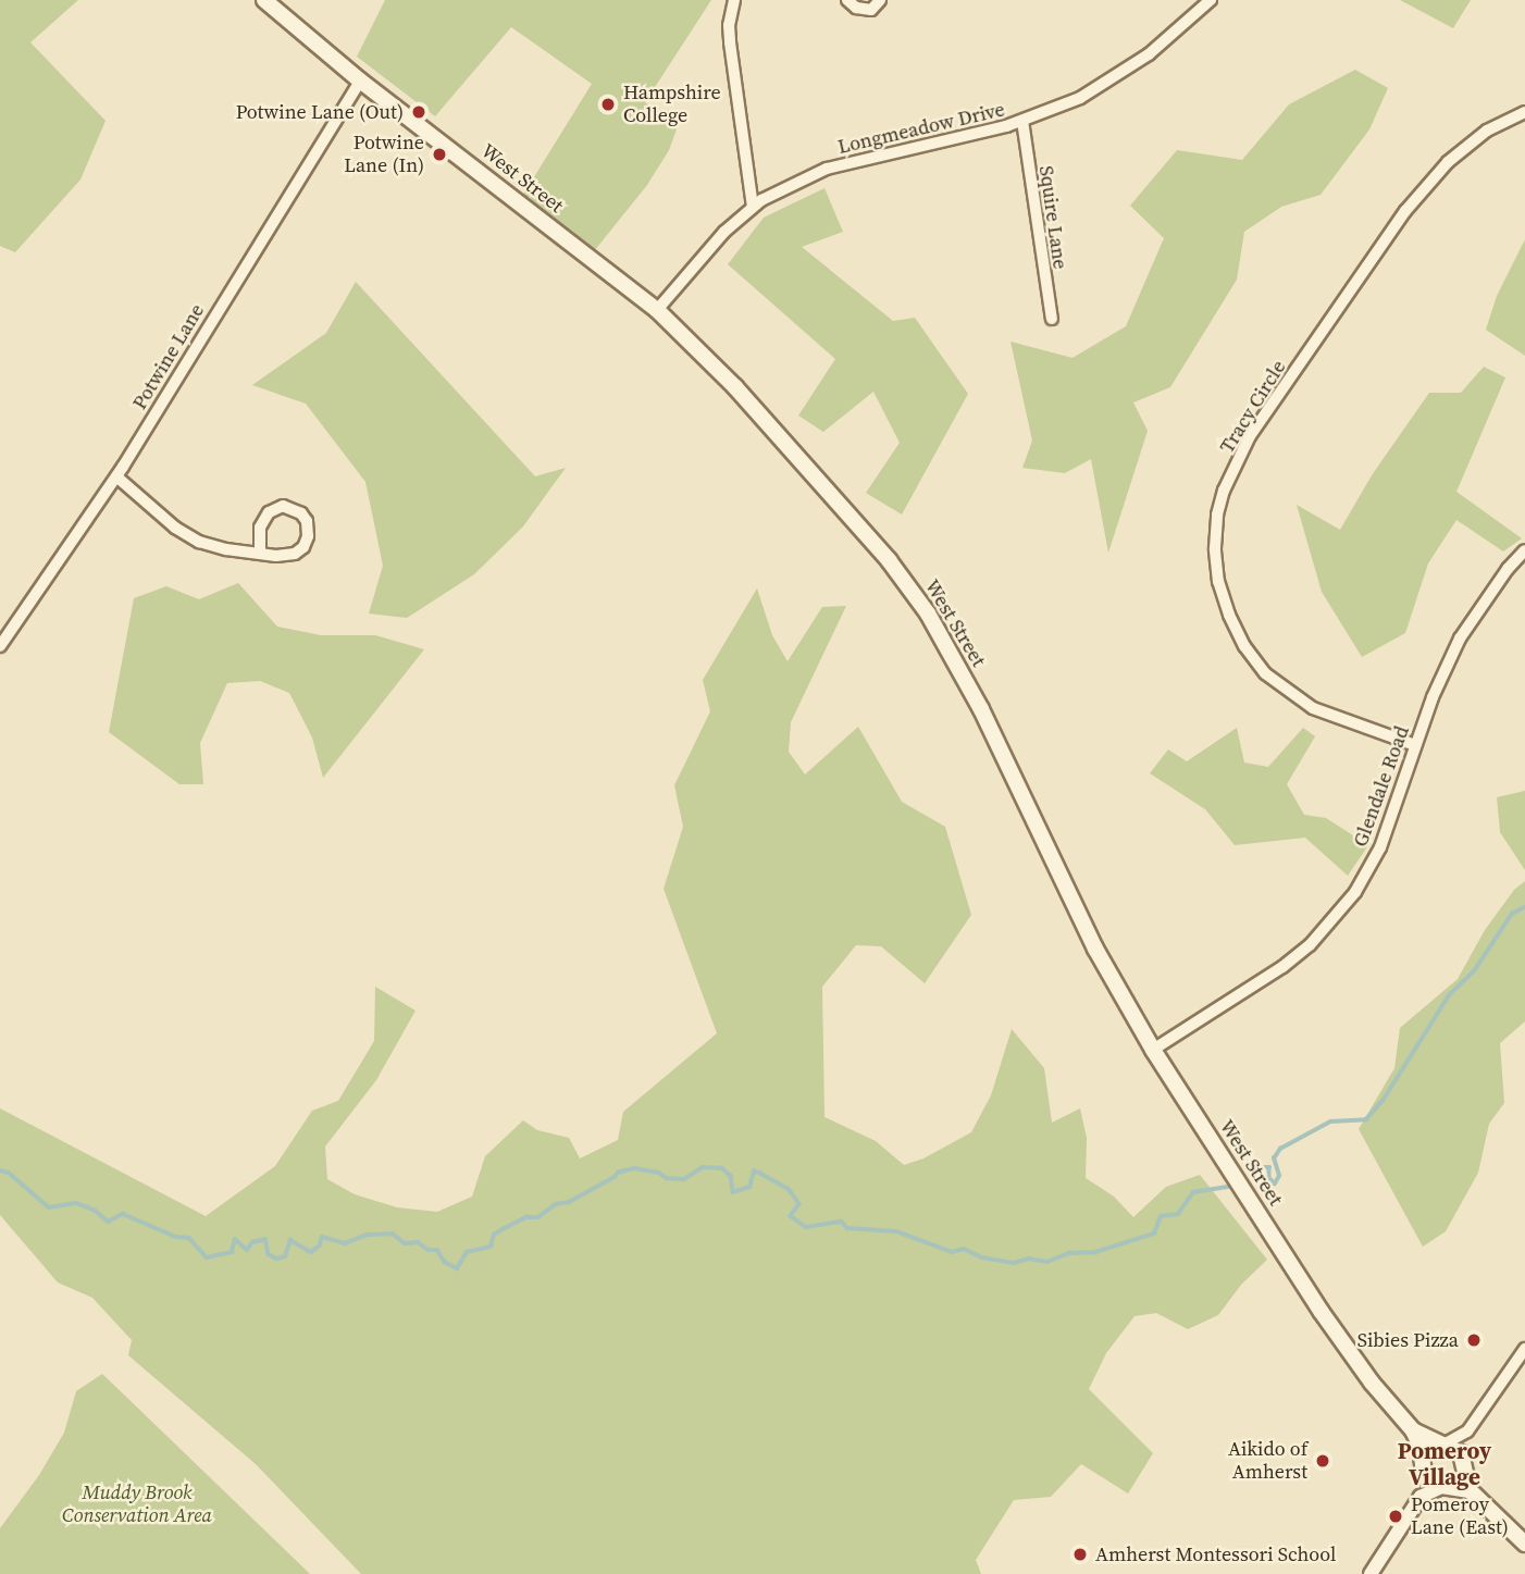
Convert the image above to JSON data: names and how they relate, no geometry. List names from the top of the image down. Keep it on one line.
{"streets":{"main road":["West Street"],"street":["Longmeadow Drive","Squire Lane","Potwine Lane","Tracy Circle","Glendale Road"]},"crossings":[["Longmeadow Drive","West Street"],["Longmeadow Drive","Squire Lane"],["West Street","Potwine Lane"],["West Street","Glendale Road"],["Tracy Circle","Glendale Road"]],"districts":["Pomeroy Village"],"parks":["Muddy Brook Conservation Area"],"places":["Hampshire College","Potwine Lane (Out)","Potwine Lane (In)","Sibies Pizza","Aikido of Amherst","Pomeroy Lane (East)","Amherst Montessori School"]}
